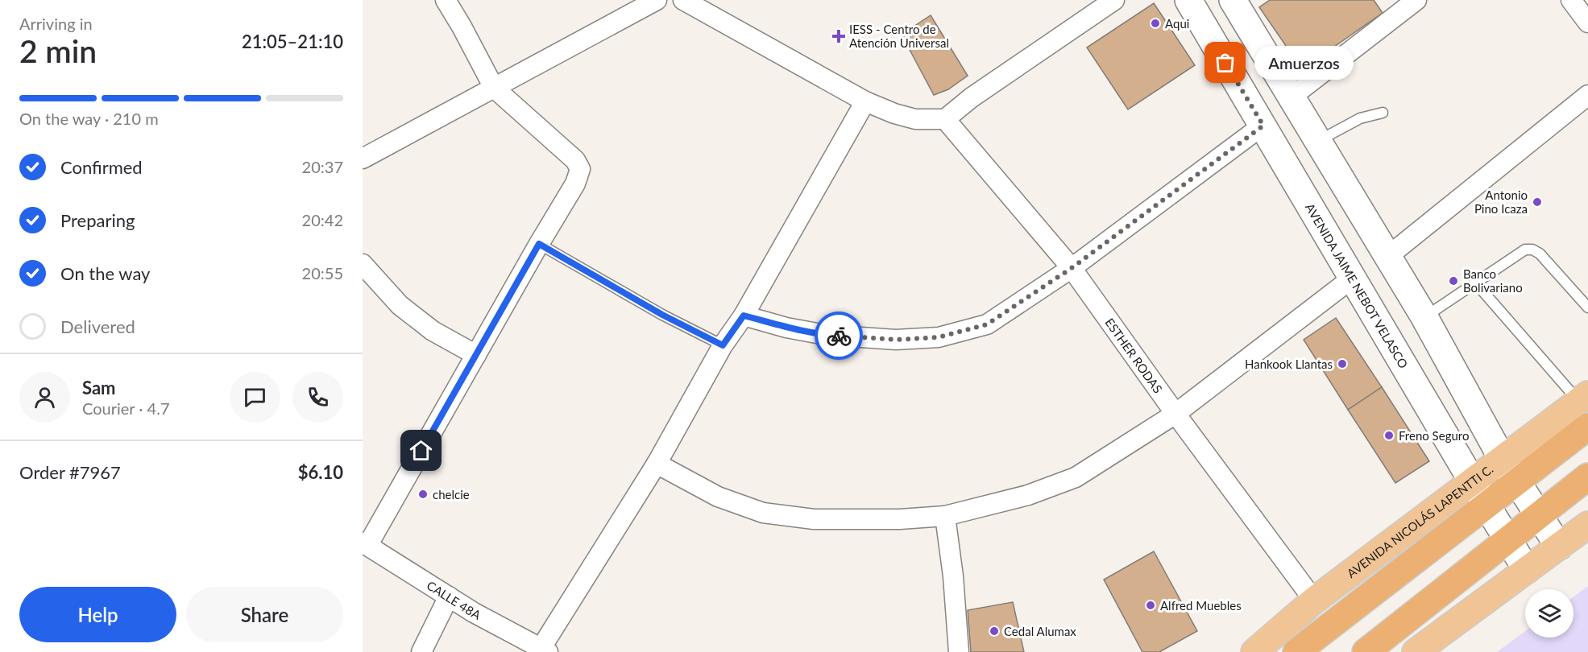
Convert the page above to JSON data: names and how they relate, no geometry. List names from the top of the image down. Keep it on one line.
{"streets":{"main road":["AVENIDA JAIME NEBOT VELASCO","AVENIDA NICOLÁS LAPENTTI C."],"street":["ESTHER RODAS","CALLE 48A"]},"crossings":[["AVENIDA JAIME NEBOT VELASCO","AVENIDA NICOLÁS LAPENTTI C."],["ESTHER RODAS","AVENIDA NICOLÁS LAPENTTI C."]],"places":{"other":["Aqui","Amuerzos","Antonio Pino Icaza","Banco Bolivariano","Hankook Llantas","Freno Seguro","chelcie","Alfred Muebles","Cedal Alumax"],"health":["IESS - Centro de Atención Universal"]},"page":{"heading":["2 min","Arriving in","21:05–21:10"],"panel":["Sam","Courier · 4.7","Order #7967","$6.10"],"bubble":"Amuerzos","bar":"On the way · 210 m","list":[["Confirmed","20:37"],["Preparing","20:42"],["On the way","20:55"],"Delivered"],"buttons":["Help","Share"]}}
